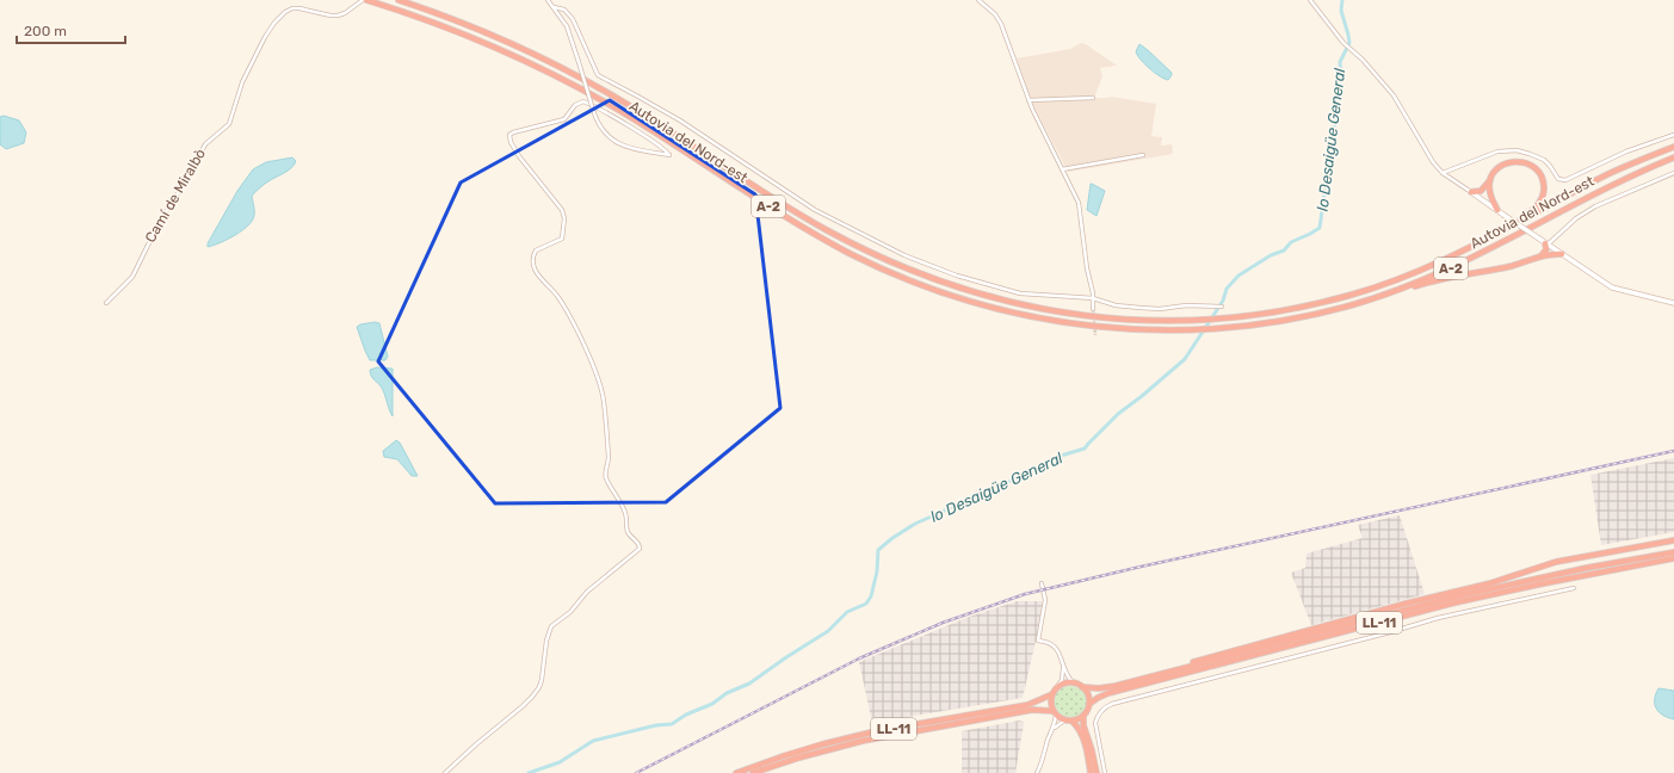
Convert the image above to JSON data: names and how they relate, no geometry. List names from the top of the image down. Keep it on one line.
{"streets":{"highway":["Autovia del Nord-est","A-2","LL-11"],"street":["Camí de Miralbò"]},"crossings":[["Autovia del Nord-est","A-2"]],"water":["lo Desaigüe General"],"scale_bar":"200 m"}
